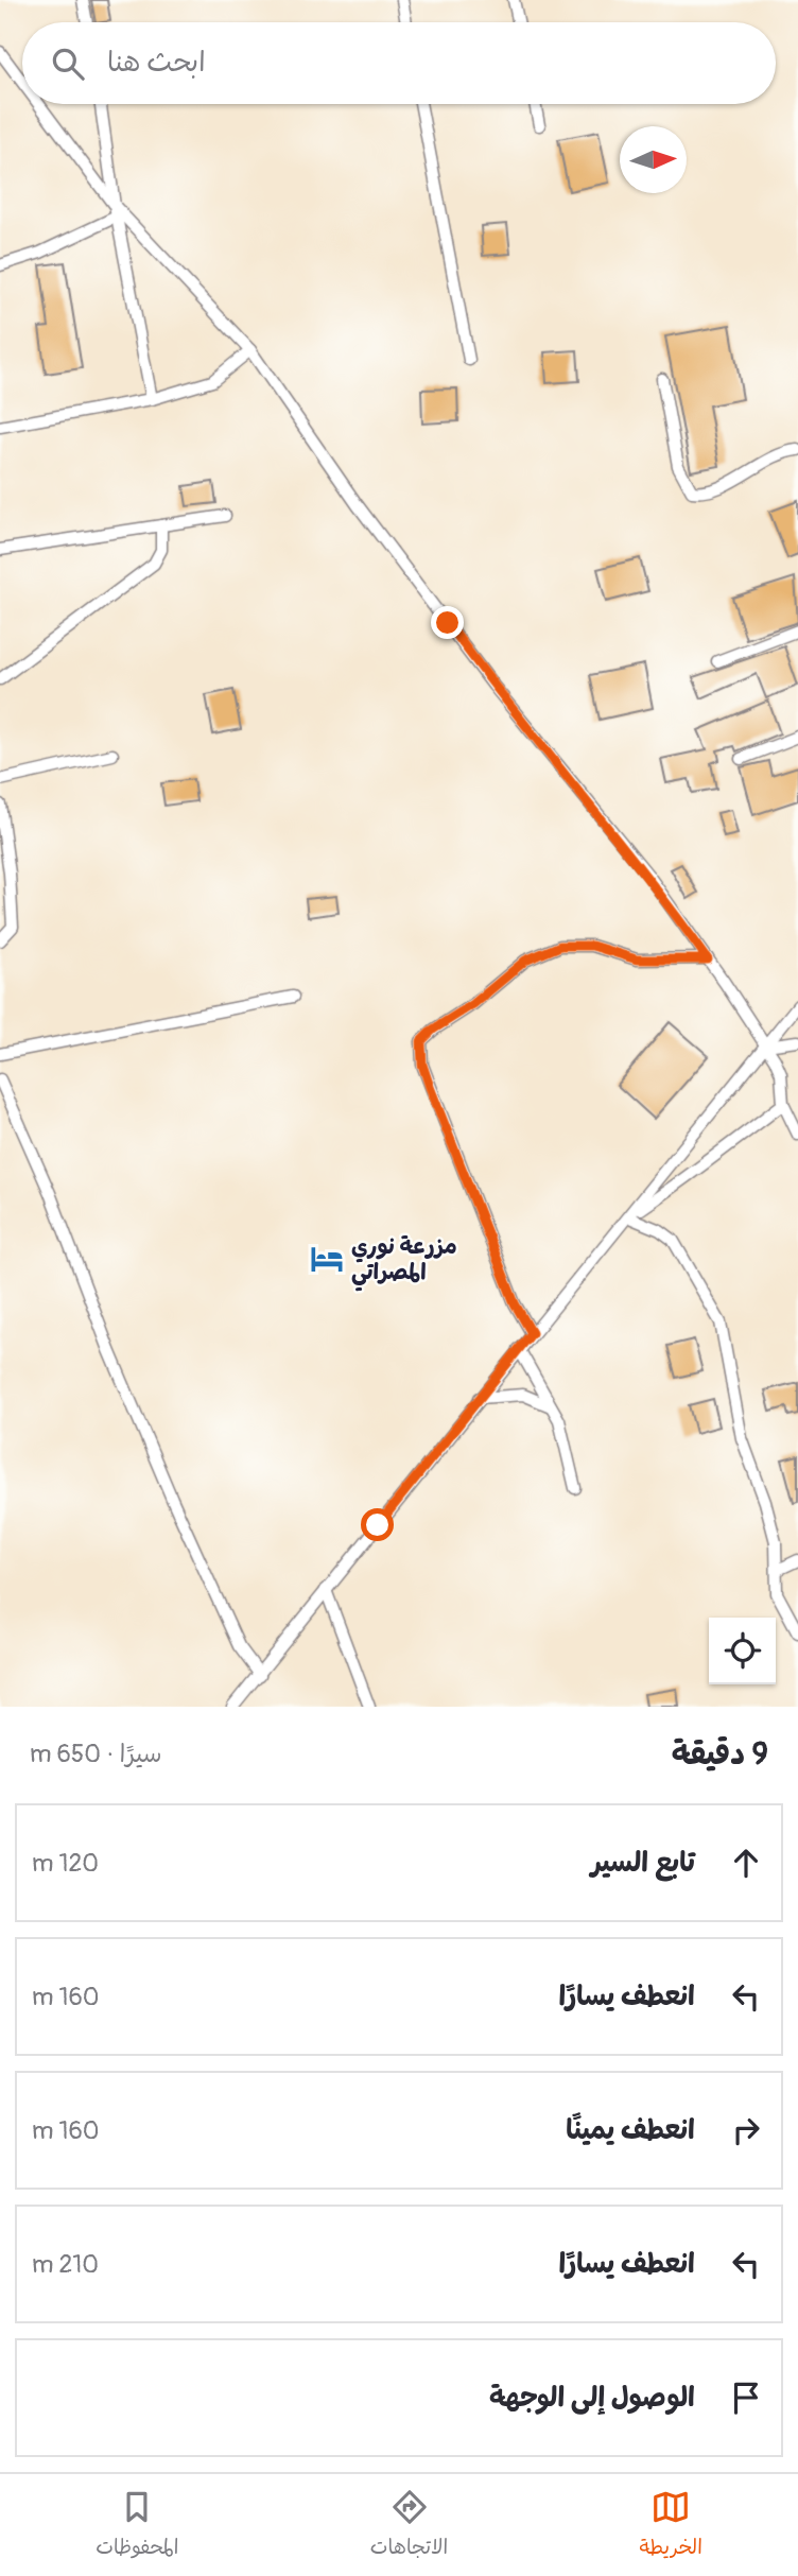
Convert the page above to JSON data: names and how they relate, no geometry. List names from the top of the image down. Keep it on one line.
{"places":{"hotel":["مزرعة نوري المصراتي"]},"north":"right","page":{"search":"ابحث هنا","heading":["9 دقيقة","سيرًا · 650 m"],"list":[["تابع السير","120 m"],["انعطف يسارًا","160 m"],["انعطف يمينًا","160 m"],["انعطف يسارًا","210 m"],"الوصول إلى الوجهة"],"nav":["الخريطة","الاتجاهات","المحفوظات"]}}
